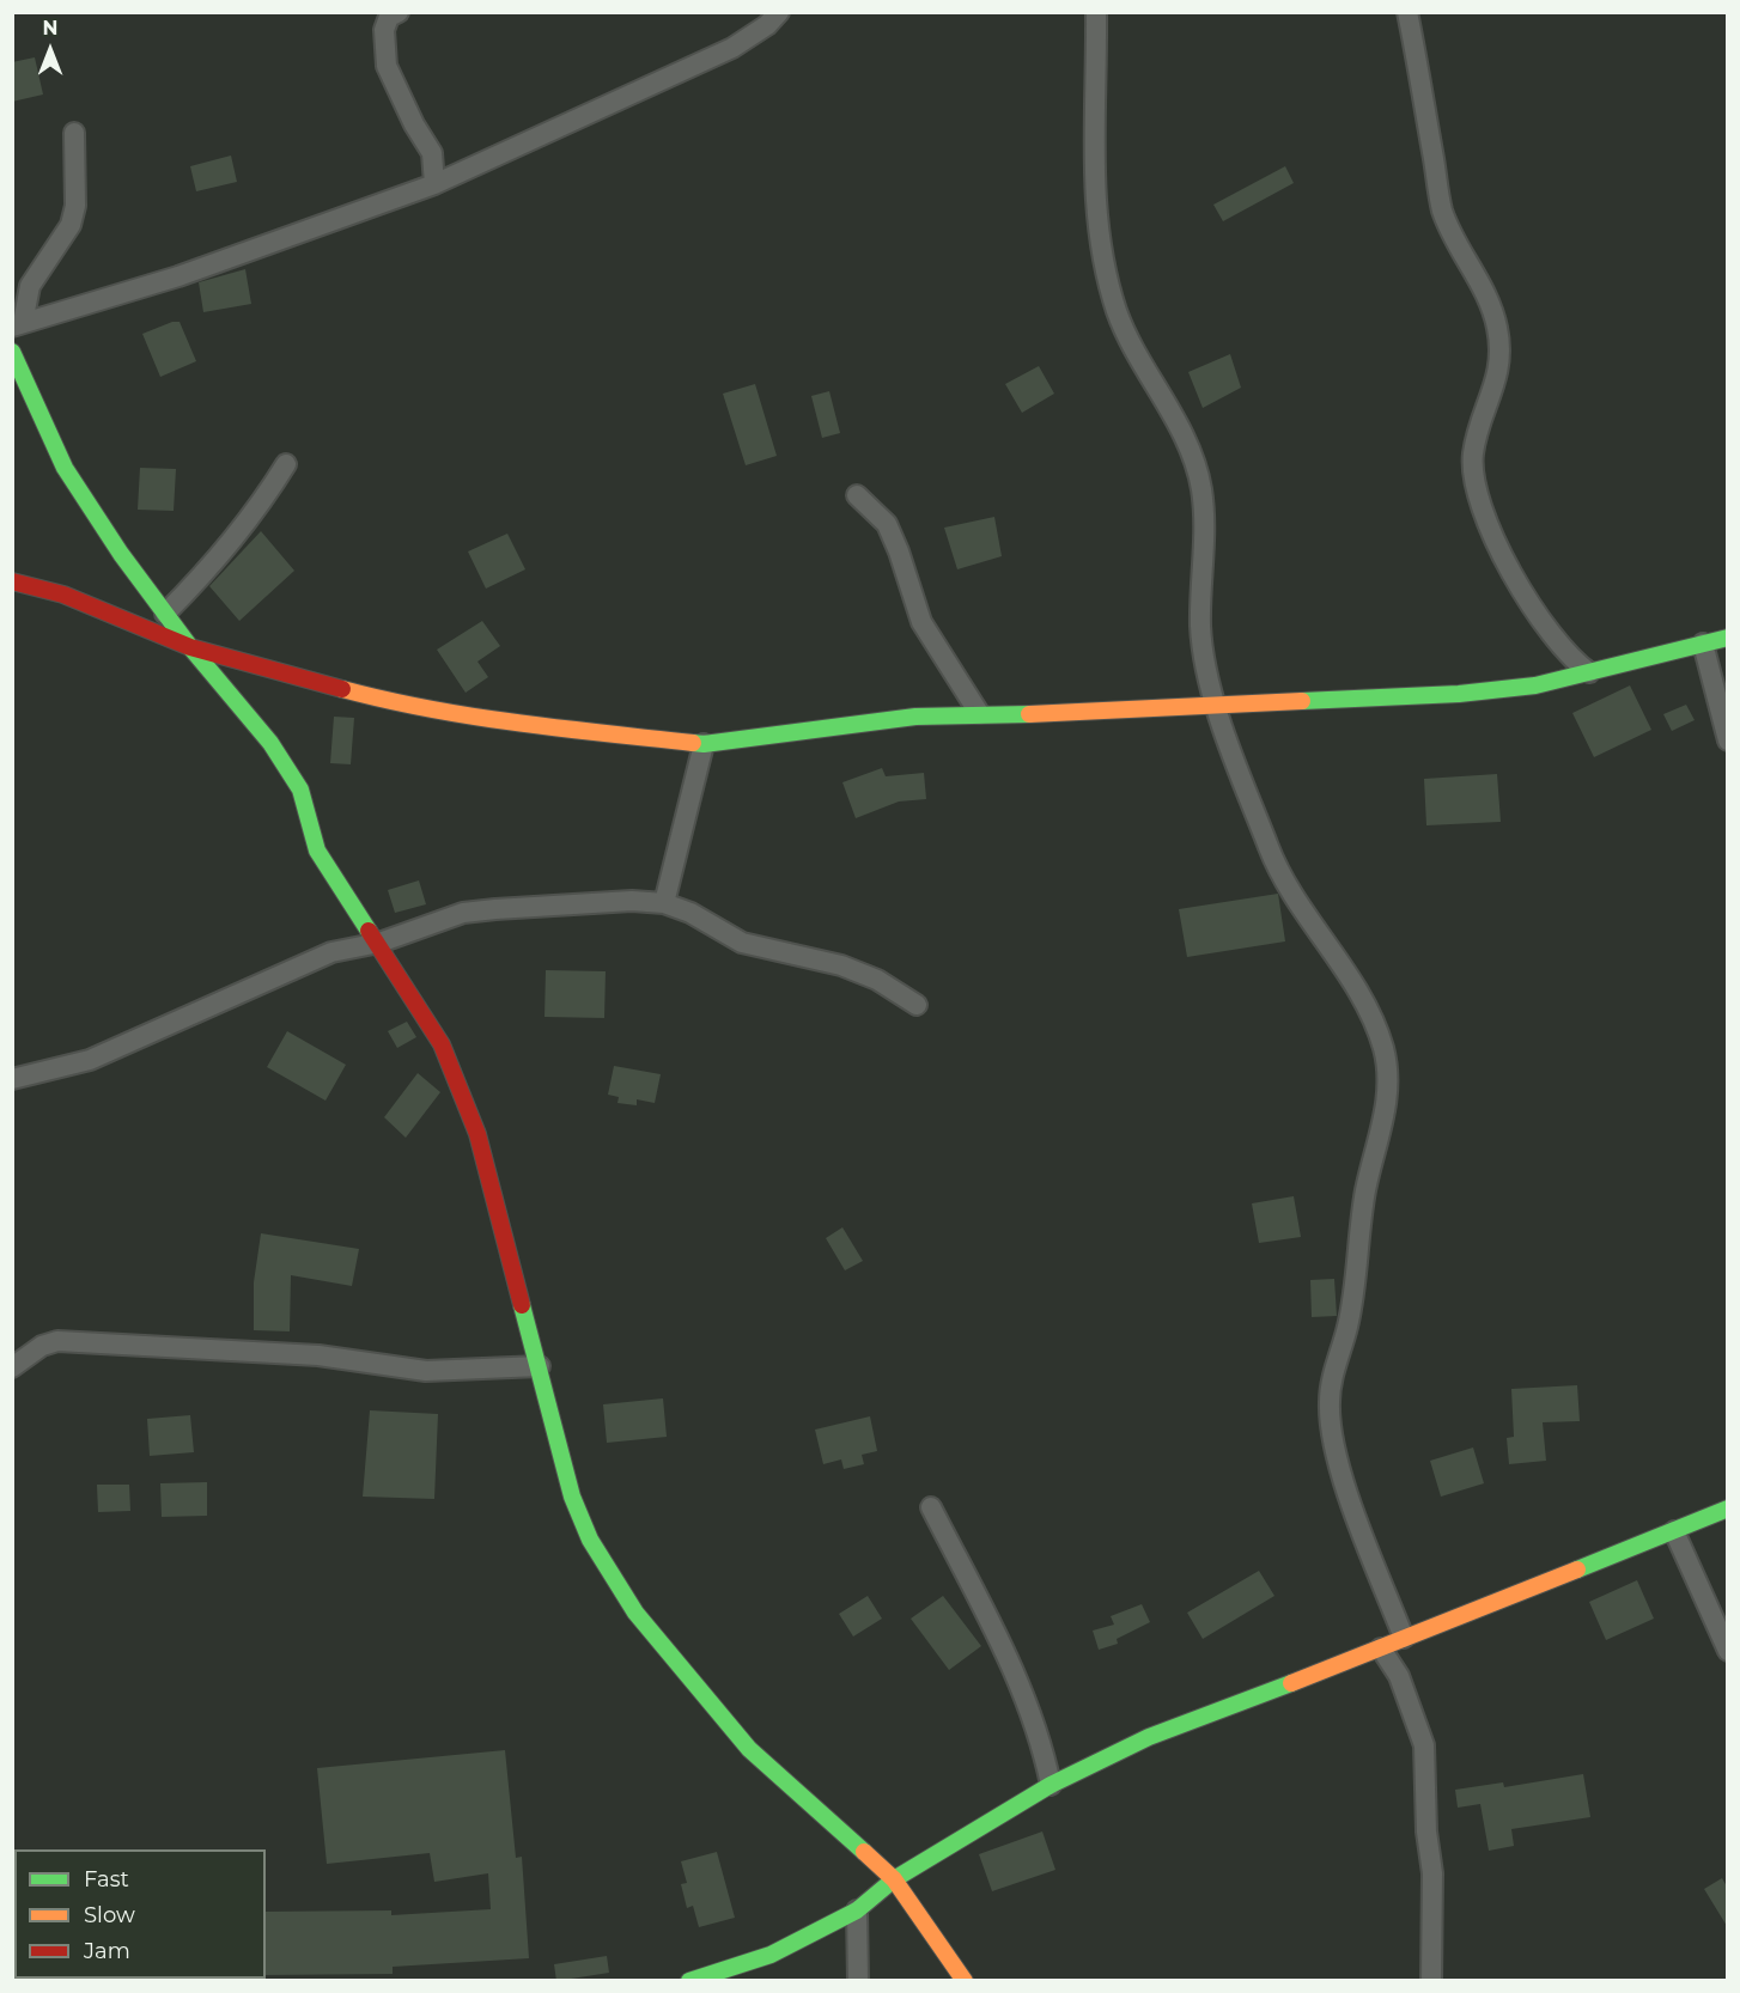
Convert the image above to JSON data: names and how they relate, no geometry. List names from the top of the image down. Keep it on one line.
{"legend":["Fast","Slow","Jam"],"north":"top"}
